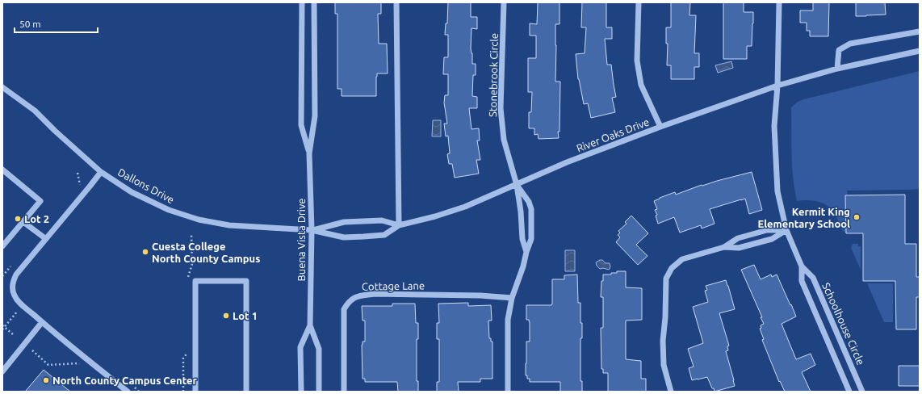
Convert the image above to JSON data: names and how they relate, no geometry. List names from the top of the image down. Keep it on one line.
{"streets":{"street":["Stonebrook Circle","River Oaks Drive","Dallons Drive","Buena Vista Drive","Cottage Lane","Schoolhouse Circle"]},"crossings":[["Stonebrook Circle","River Oaks Drive"],["River Oaks Drive","Dallons Drive"],["River Oaks Drive","Buena Vista Drive"],["River Oaks Drive","Schoolhouse Circle"],["Dallons Drive","Buena Vista Drive"]],"places":["Kermit King Elementary School","Lot 2","Cuesta College North County Campus","Lot 1","North County Campus Center"],"scale_bar":"50 m"}
